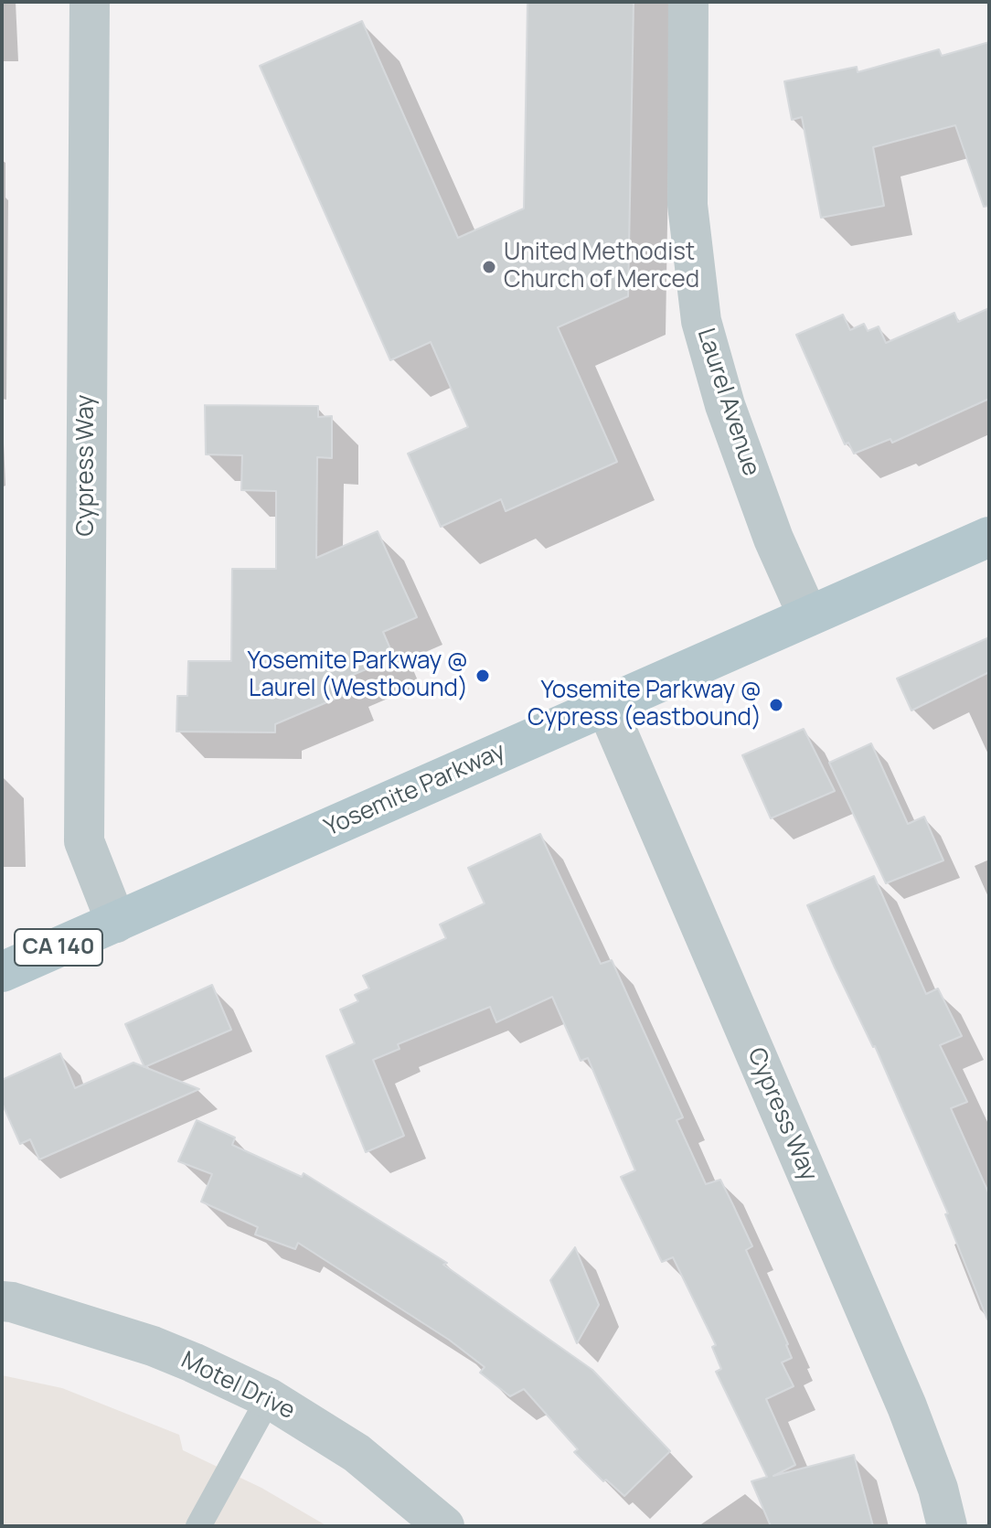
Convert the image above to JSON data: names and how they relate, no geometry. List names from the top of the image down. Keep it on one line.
{"streets":{"main road":["Yosemite Parkway","CA 140"],"street":["Laurel Avenue","Cypress Way","Motel Drive"]},"crossings":[["Laurel Avenue","Yosemite Parkway"],["Cypress Way","Yosemite Parkway"]],"places":["United Methodist Church of Merced","Yosemite Parkway @ Laurel (Westbound)","Yosemite Parkway @ Cypress (eastbound)"]}
